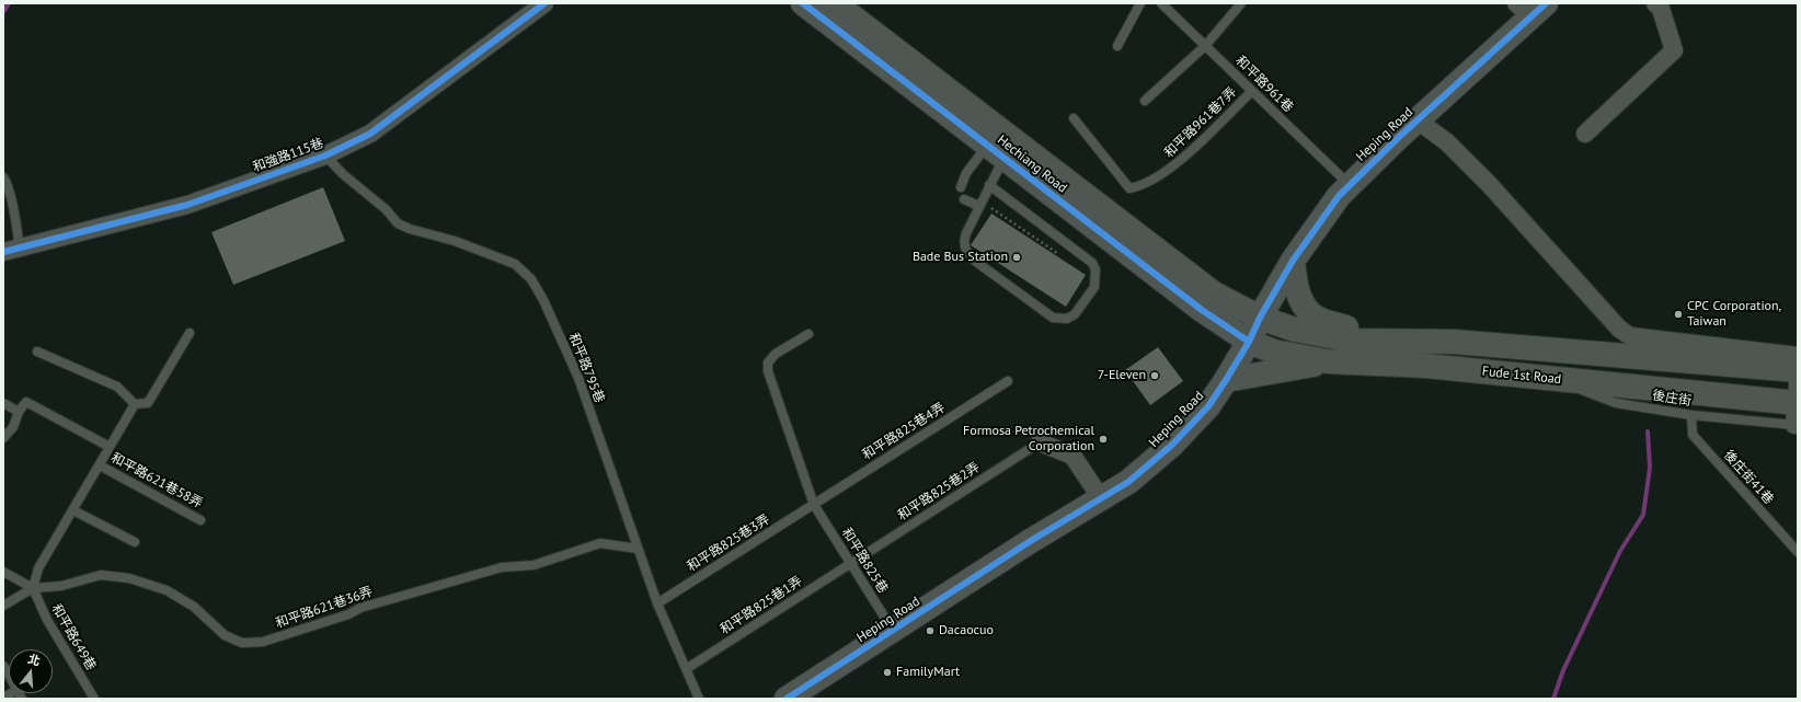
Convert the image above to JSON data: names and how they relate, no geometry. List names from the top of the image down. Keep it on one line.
{"streets":{"street":["Heping Road","和強路115巷","Hechiang Road","Fude 1st Road"],"lane":["和平路961巷","和平路961巷7弄","和平路795巷","後庄街","和平路825巷4弄","後庄街41巷","和平路621巷58弄","和平路825巷2弄","和平路825巷3弄","和平路825巷","和平路825巷1弄","和平路621巷36弄","和平路649巷"]},"crossings":[["和平路961巷","和平路961巷7弄"],["和平路961巷","Heping Road"],["Heping Road","Hechiang Road"],["Heping Road","Fude 1st Road"],["Heping Road","和平路825巷"],["和強路115巷","和平路795巷"],["Hechiang Road","Fude 1st Road"],["和平路795巷","和平路825巷3弄"],["和平路795巷","和平路825巷1弄"],["和平路795巷","和平路621巷36弄"],["Fude 1st Road","後庄街"],["後庄街","後庄街41巷"],["和平路825巷4弄","和平路825巷3弄"],["和平路825巷4弄","和平路825巷"],["和平路825巷2弄","和平路825巷"],["和平路825巷2弄","和平路825巷1弄"],["和平路825巷3弄","和平路825巷"],["和平路825巷","和平路825巷1弄"],["和平路621巷36弄","和平路649巷"]],"places":["Bade Bus Station","CPC Corporation, Taiwan","7-Eleven","Formosa Petrochemical Corporation","Dacaocuo","FamilyMart"],"north":"top"}
